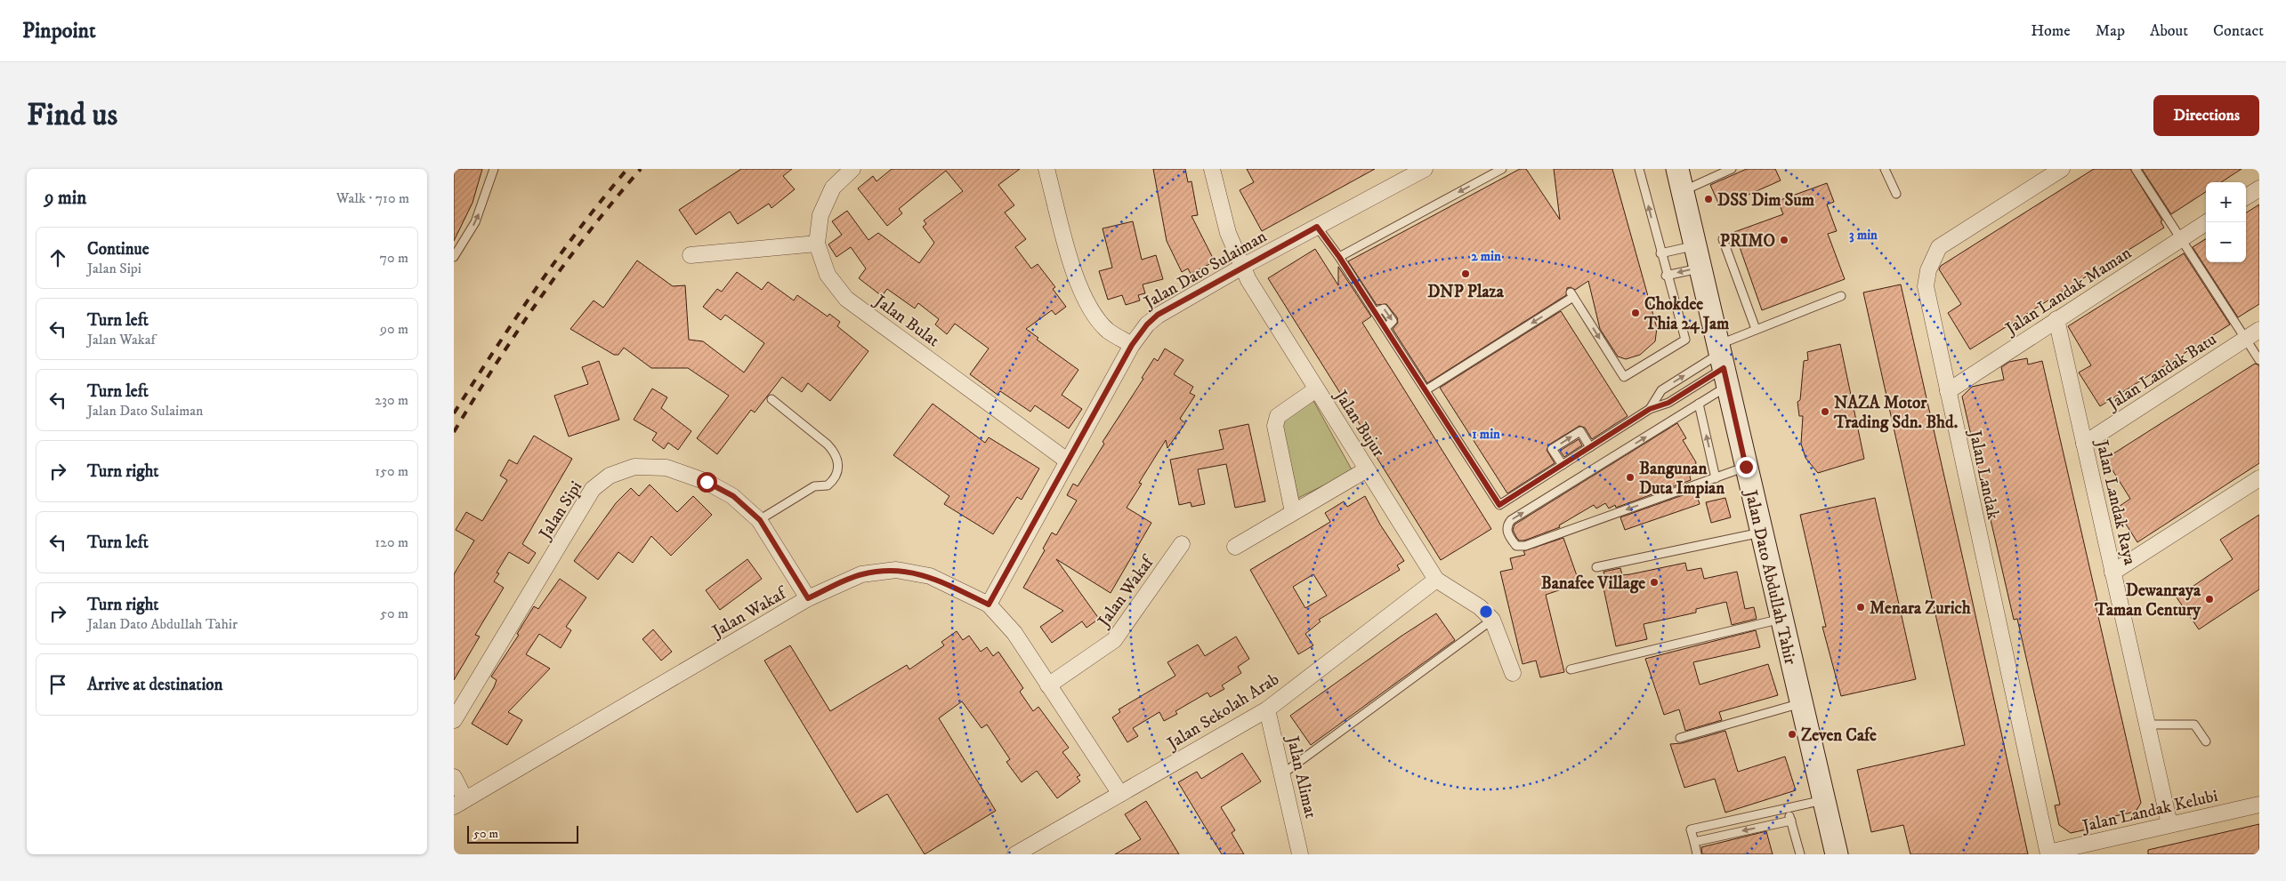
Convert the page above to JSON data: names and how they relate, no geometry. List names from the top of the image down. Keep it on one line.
{"streets":{"street":["Jalan Dato Sulaiman","Jalan Landak Maman","Jalan Bulat","Jalan Landak Batu","Jalan Bujur","Jalan Landak","Jalan Landak Raya","Jalan Sipi","Jalan Dato Abdullah Tahir","Jalan Wakaf","Jalan Sekolah Arab","Jalan Alimat","Jalan Landak Kelubi"]},"crossings":[["Jalan Dato Sulaiman","Jalan Bulat"],["Jalan Dato Sulaiman","Jalan Bujur"],["Jalan Dato Sulaiman","Jalan Wakaf"],["Jalan Landak Maman","Jalan Landak"],["Jalan Landak Maman","Jalan Landak Raya"],["Jalan Landak Batu","Jalan Landak Raya"],["Jalan Bujur","Jalan Sekolah Arab"],["Jalan Landak","Jalan Landak Kelubi"],["Jalan Landak Raya","Jalan Landak Kelubi"],["Jalan Sipi","Jalan Wakaf"],["Jalan Wakaf","Jalan Sekolah Arab"],["Jalan Sekolah Arab","Jalan Alimat"]],"places":["DSS Dim Sum","PRIMO","DNP Plaza","Chokdee Thia 24 Jam","NAZA Motor Trading Sdn. Bhd.","Bangunan Duta Impian","Banafee Village","Dewanraya Taman Century","Menara Zurich","Zeven Cafe"],"scale_bar":"50 m","page":{"header":"Pinpoint","nav":["Home","Map","About","Contact"],"buttons":"Directions","title":"Find us","heading":["9 min","Walk · 710 m"],"map_buttons":["+","−"],"list":[["Continue","Jalan Sipi","70 m"],["Turn left","Jalan Wakaf","90 m"],["Turn left","Jalan Dato Sulaiman","230 m"],["Turn right","150 m"],["Turn left","120 m"],["Turn right","Jalan Dato Abdullah Tahir","50 m"],"Arrive at destination"],"scale":"50 m"},"rings":["3 min","2 min","1 min"]}
